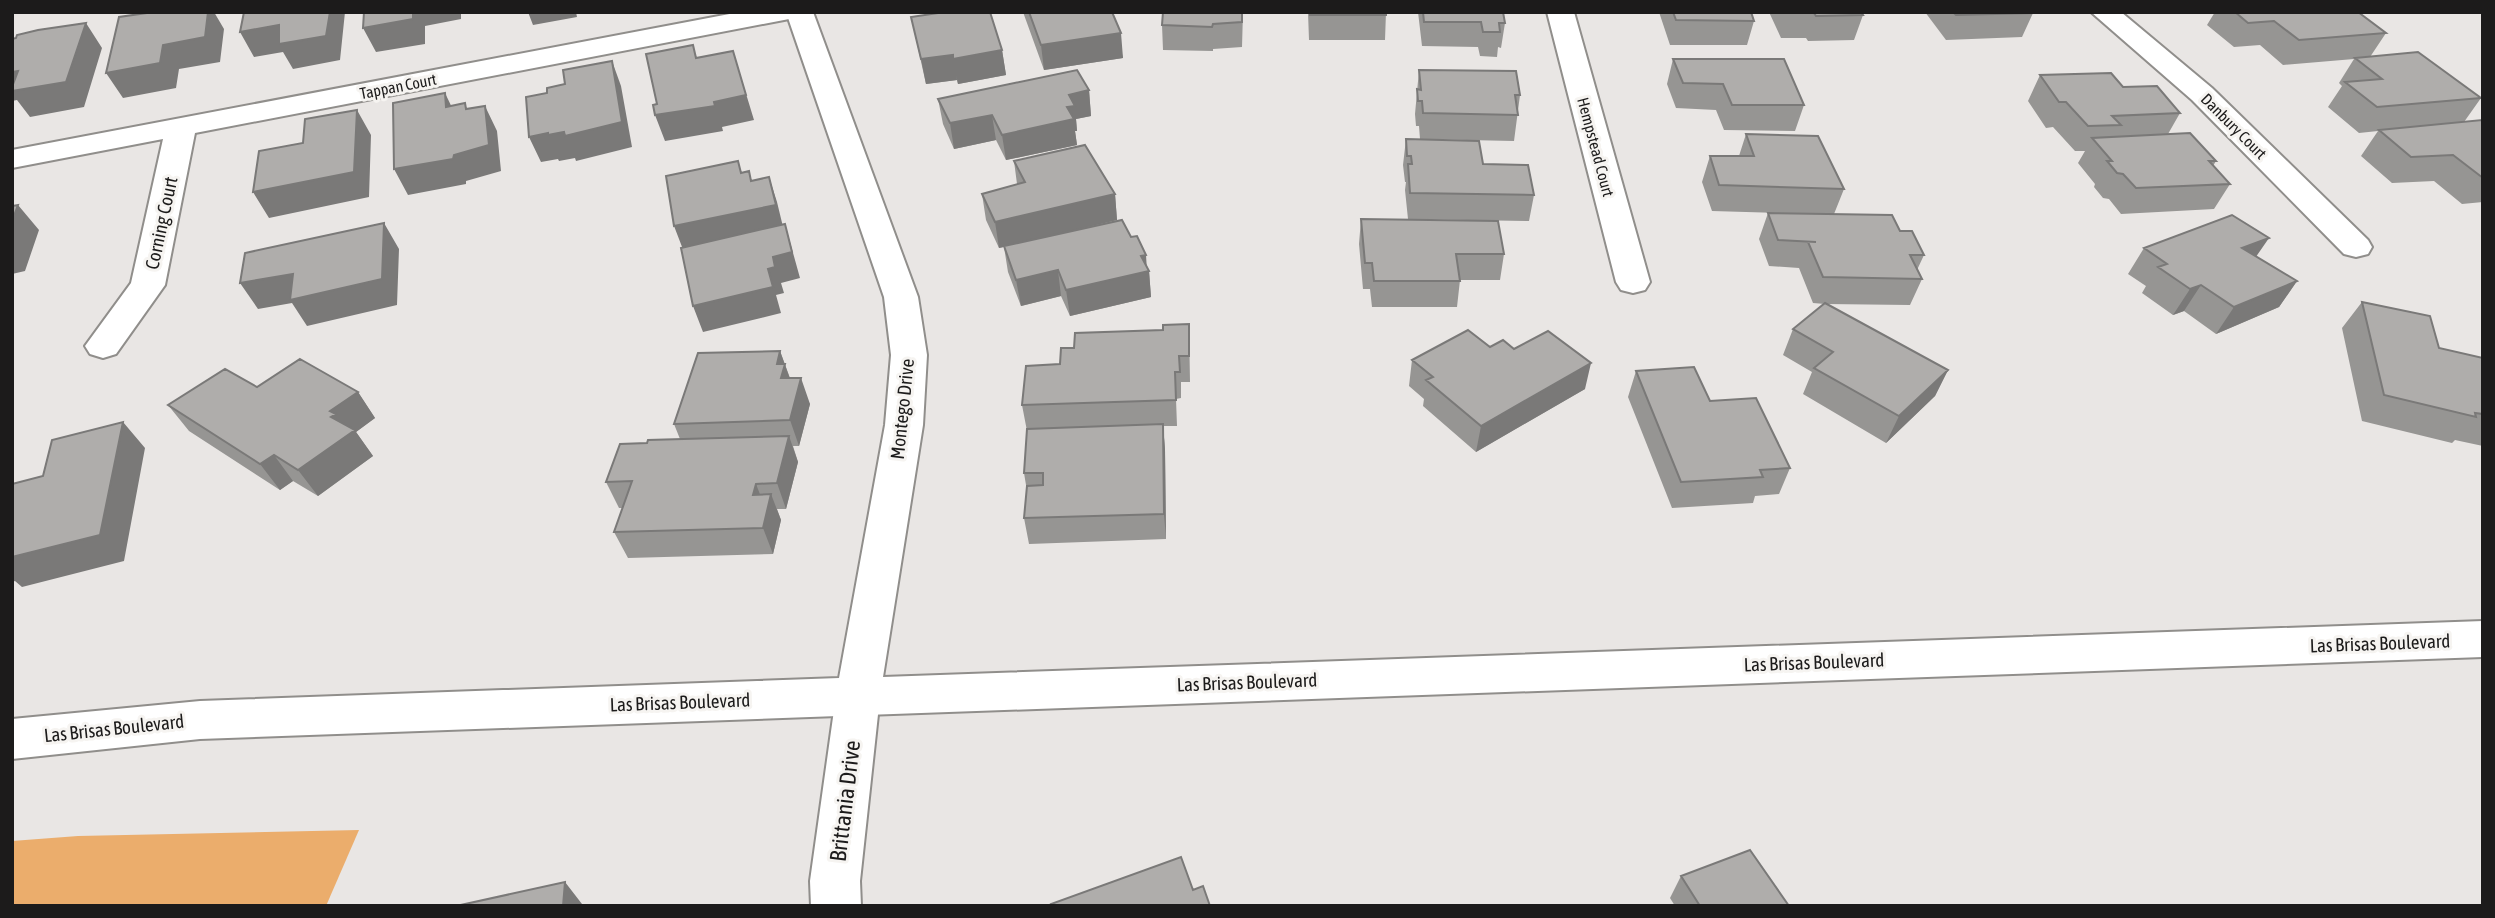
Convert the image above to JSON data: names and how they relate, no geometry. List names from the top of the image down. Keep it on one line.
{"streets":{"street":["Tappan Court","Danbury Court","Hempstead Court","Corning Court","Montego Drive","Las Brisas Boulevard","Brittania Drive"]},"crossings":[["Tappan Court","Corning Court"],["Montego Drive","Las Brisas Boulevard"],["Montego Drive","Brittania Drive"],["Las Brisas Boulevard","Brittania Drive"]]}
